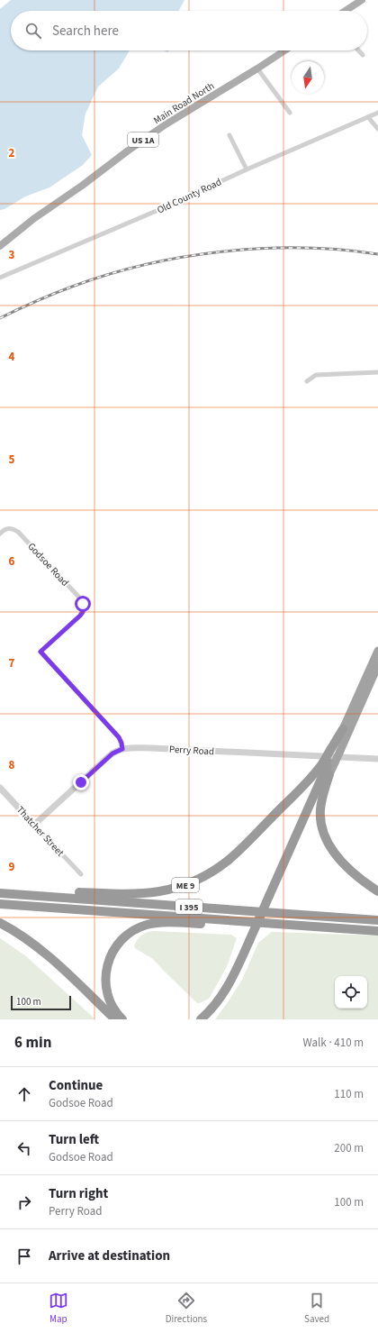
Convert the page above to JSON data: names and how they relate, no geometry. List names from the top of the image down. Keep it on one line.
{"streets":{"highway":["ME 9","I 395"],"main road":["Main Road North","US 1A"],"street":["Old County Road","Godsoe Road","Perry Road","Thatcher Street"]},"crossings":[["Godsoe Road","Perry Road"],["Perry Road","Thatcher Street"],["ME 9","I 395"]],"scale_bar":"100 m","north":"bottom","page":{"search":"Search here","scale":"100 m","heading":["6 min","Walk · 410 m"],"list":[["Continue","Godsoe Road","110 m"],["Turn left","Godsoe Road","200 m"],["Turn right","Perry Road","100 m"],"Arrive at destination"],"nav":["Map","Directions","Saved"]},"grid":{"rows":["2","3","4","5","6","7","8","9"]}}
